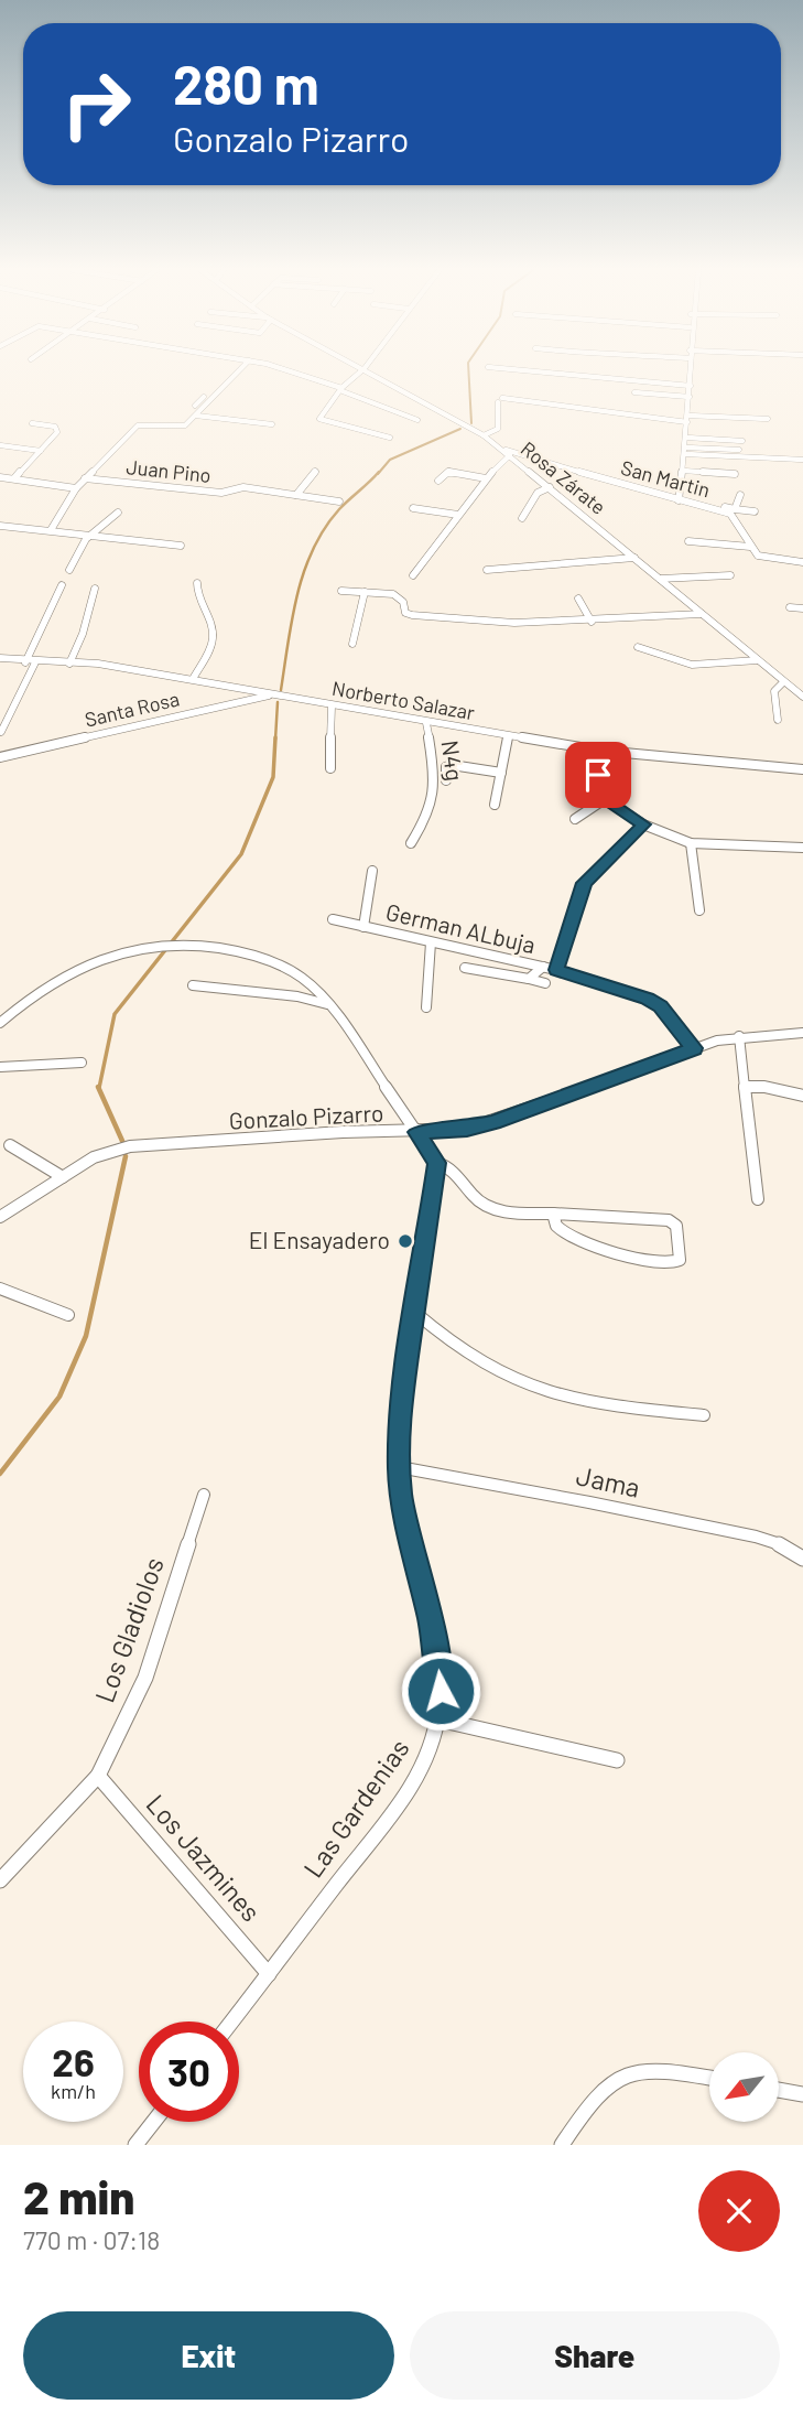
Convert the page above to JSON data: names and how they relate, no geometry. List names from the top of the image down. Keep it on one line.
{"streets":{"street":["Juan Pino","Rosa Zárate","San Martin","Norberto Salazar","Santa Rosa","N4g","German ALbuja","Gonzalo Pizarro","Jama","Los Gladiolos","Las Gardenias","Los Jazmines"]},"crossings":[["Rosa Zárate","San Martin"],["Norberto Salazar","Santa Rosa"],["Norberto Salazar","N4g"],["German ALbuja","Gonzalo Pizarro"],["Jama","Las Gardenias"],["Los Gladiolos","Los Jazmines"],["Las Gardenias","Los Jazmines"]],"places":["El Ensayadero"],"north":"bottom left","page":{"turn":["280 m","Gonzalo Pizarro"],"speed":"26 km/h","limit":"30","heading":["2 min","770 m · 07:18"],"buttons":["Exit","Share"]}}
